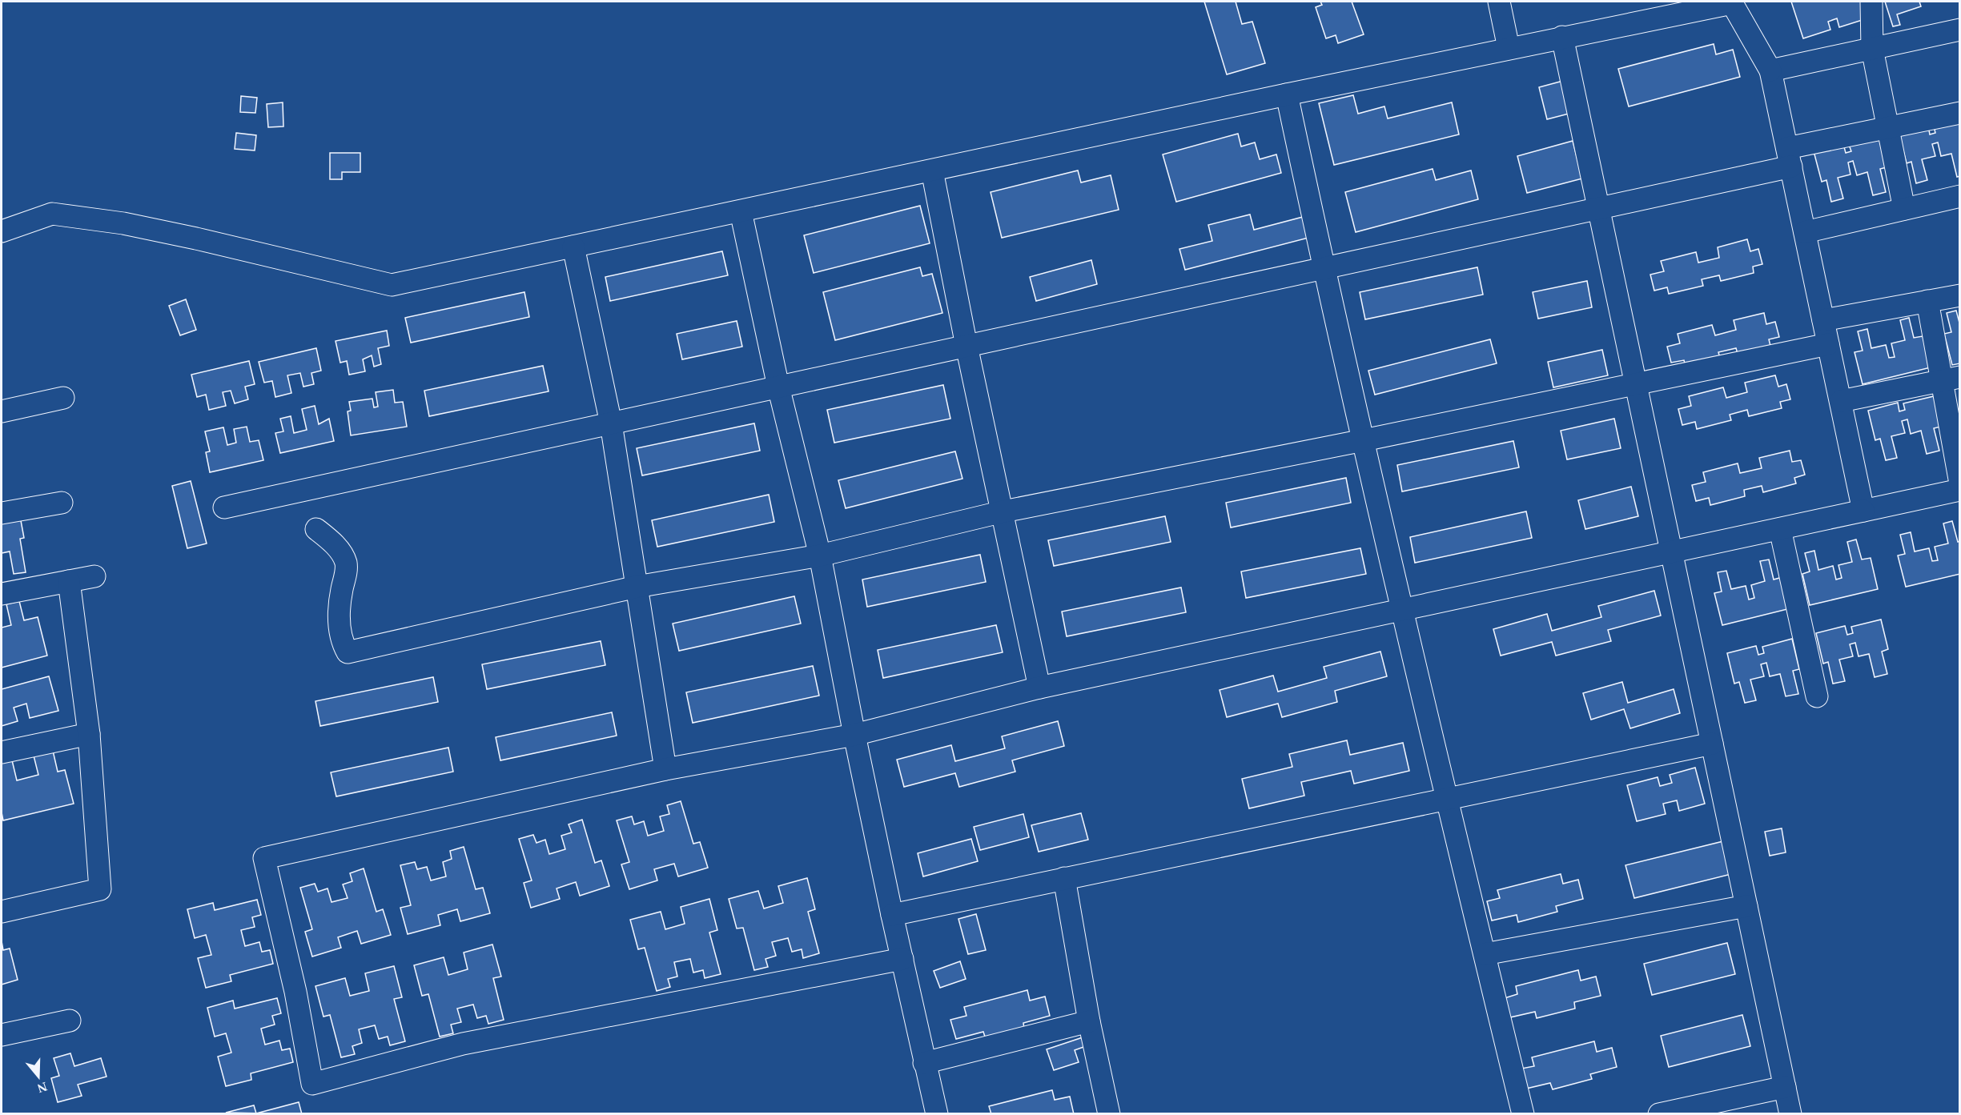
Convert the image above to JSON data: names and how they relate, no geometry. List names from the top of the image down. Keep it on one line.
{"north":"bottom"}
